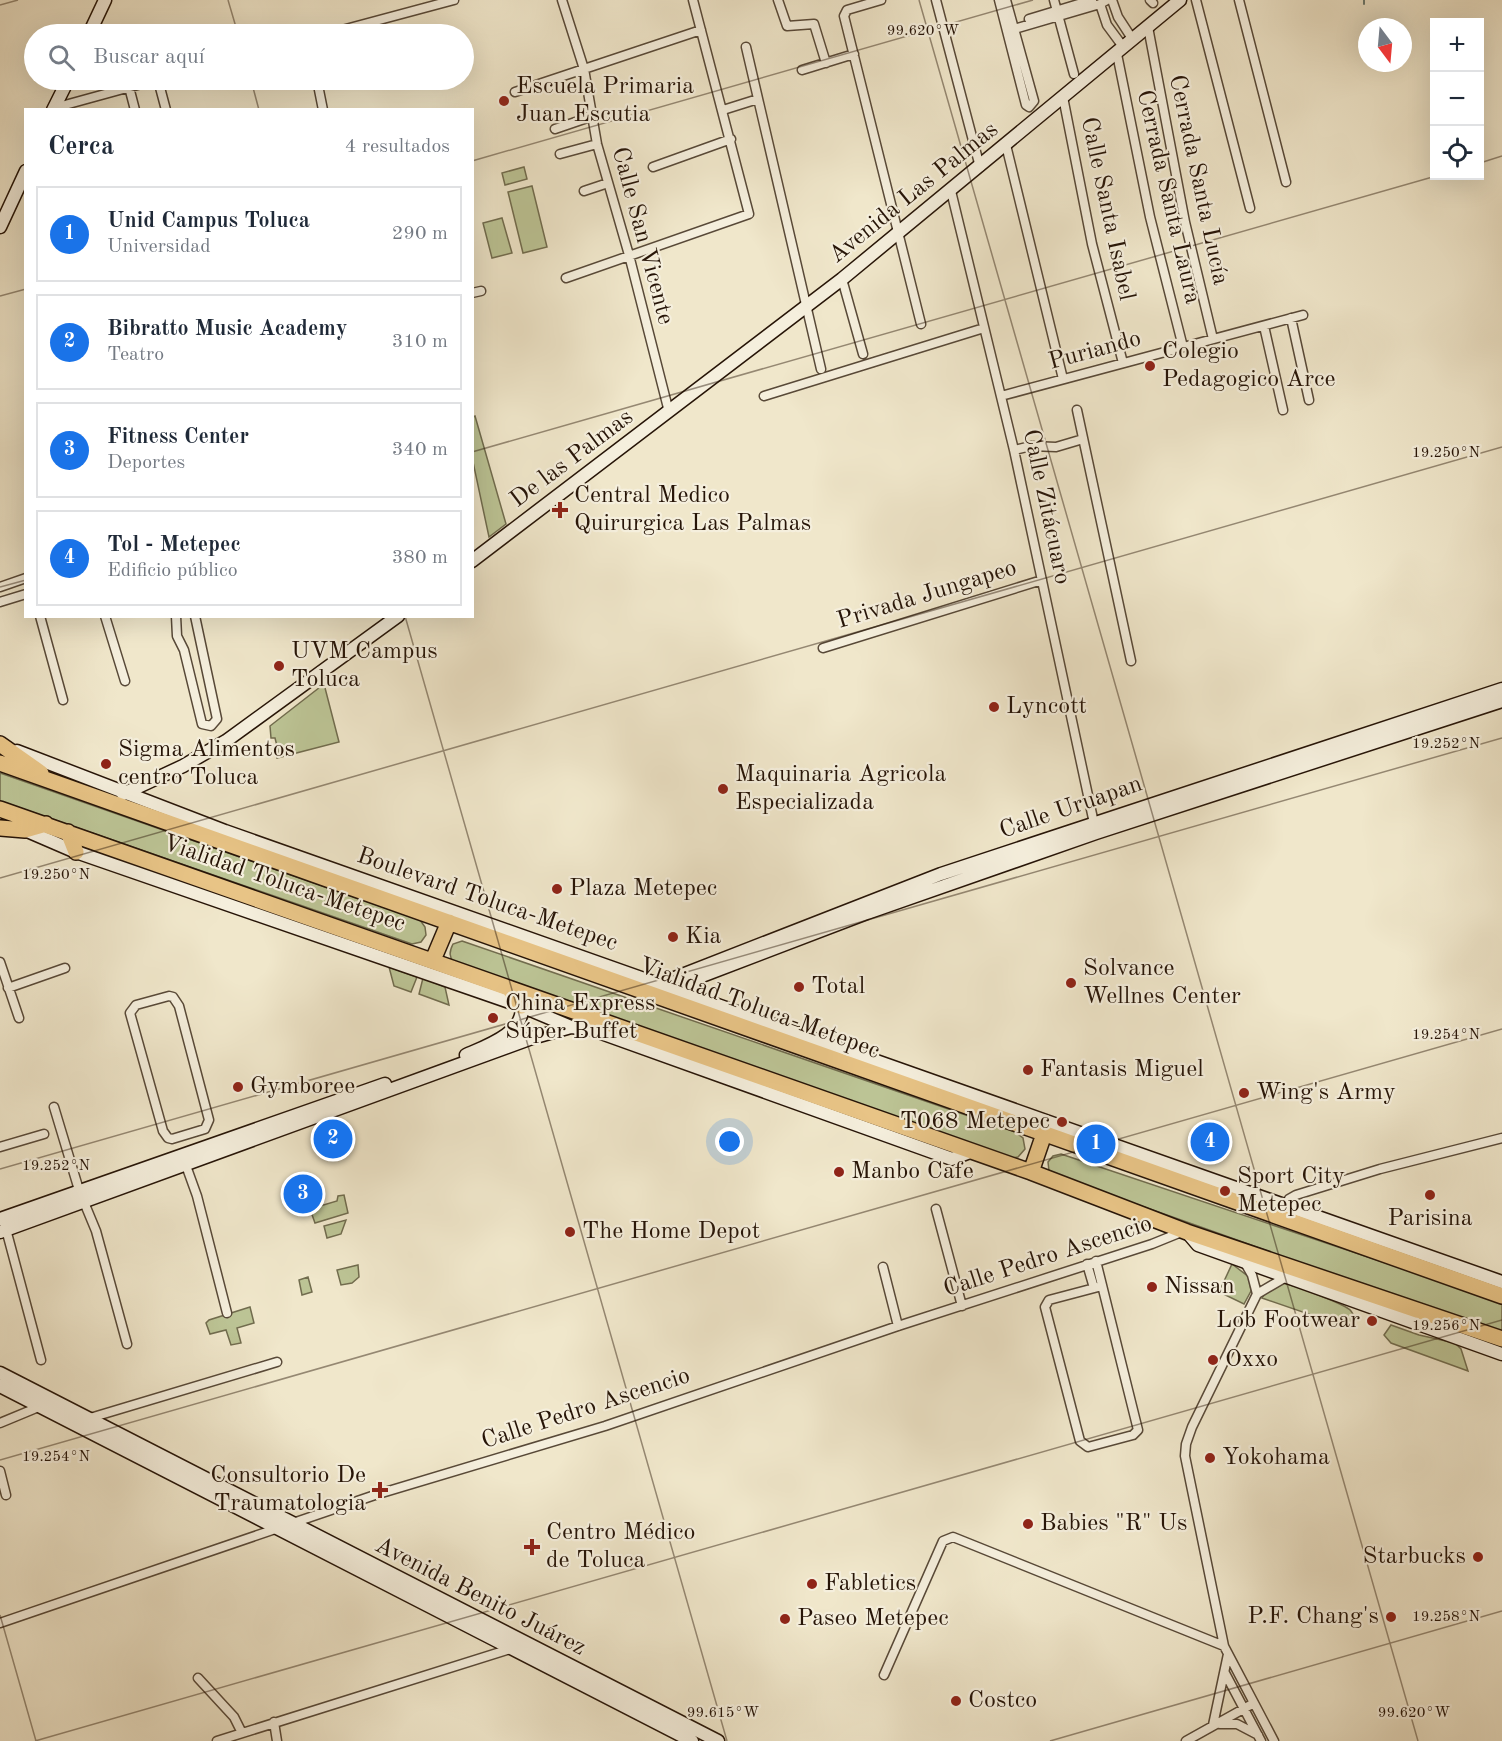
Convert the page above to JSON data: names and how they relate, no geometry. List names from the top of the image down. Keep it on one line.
{"streets":{"highway":["Vialidad Toluca-Metepec"],"main road":["Avenida Las Palmas","De las Palmas","Calle Uruapan","Boulevard Toluca-Metepec","Avenida Benito Juárez"],"street":["Cerrada Santa Lucía","Cerrada Santa Laura","Calle Santa Isabel","Calle San Vicente","Puriando","Calle Zitácuaro","Privada Jungapeo","Calle Pedro Ascencio"]},"crossings":[["Cerrada Santa Lucía","Avenida Las Palmas"],["Cerrada Santa Lucía","Puriando"],["Avenida Las Palmas","Cerrada Santa Laura"],["Avenida Las Palmas","Calle Santa Isabel"],["Avenida Las Palmas","Calle San Vicente"],["Avenida Las Palmas","De las Palmas"],["Avenida Las Palmas","Calle Zitácuaro"],["Cerrada Santa Laura","Puriando"],["Calle Santa Isabel","Puriando"],["Calle San Vicente","De las Palmas"],["Puriando","Calle Zitácuaro"],["Calle Zitácuaro","Privada Jungapeo"],["Calle Zitácuaro","Calle Uruapan"],["Calle Uruapan","Boulevard Toluca-Metepec"],["Vialidad Toluca-Metepec","Boulevard Toluca-Metepec"],["Vialidad Toluca-Metepec","Calle Pedro Ascencio"],["Calle Pedro Ascencio","Avenida Benito Juárez"]],"places":{"other":["Escuela Primaria Juan Escutia","Colegio Pedagogico Arce","UVM Campus Toluca","Lyncott","Sigma Alimentos centro Toluca","Maquinaria Agricola Especializada","Plaza Metepec","Kia","Solvance Wellnes Center","Total","China Express Súper Buffet","Fantasis Miguel","Gymboree","Wing's Army","T068 Metepec","Manbo Cafe","Sport City Metepec","Parisina","The Home Depot","Nissan","Lob Footwear","Oxxo","Yokohama","Babies \"R\" Us","Starbucks","Fabletics","P.F. Chang's","Paseo Metepec","Costco"],"health":["Central Medico Quirurgica Las Palmas","Consultorio De Traumatologia","Centro Médico de Toluca"]},"north":"bottom","page":{"map_buttons":["+","−"],"search":"Buscar aquí","heading":["Cerca","4 resultados"],"list":[{"mark":"1","name":"Unid Campus Toluca","note":"Universidad","value":"290 m"},{"mark":"2","name":"Bibratto Music Academy","note":"Teatro","value":"310 m"},{"mark":"3","name":"Fitness Center","note":"Deportes","value":"340 m"},{"mark":"4","name":"Tol - Metepec","note":"Edificio público","value":"380 m"}],"pins":["2","4","1","3"]},"coordinates":["99.620°W","19.250°N","19.252°N","19.254°N","19.256°N","19.258°N","99.615°W"]}
